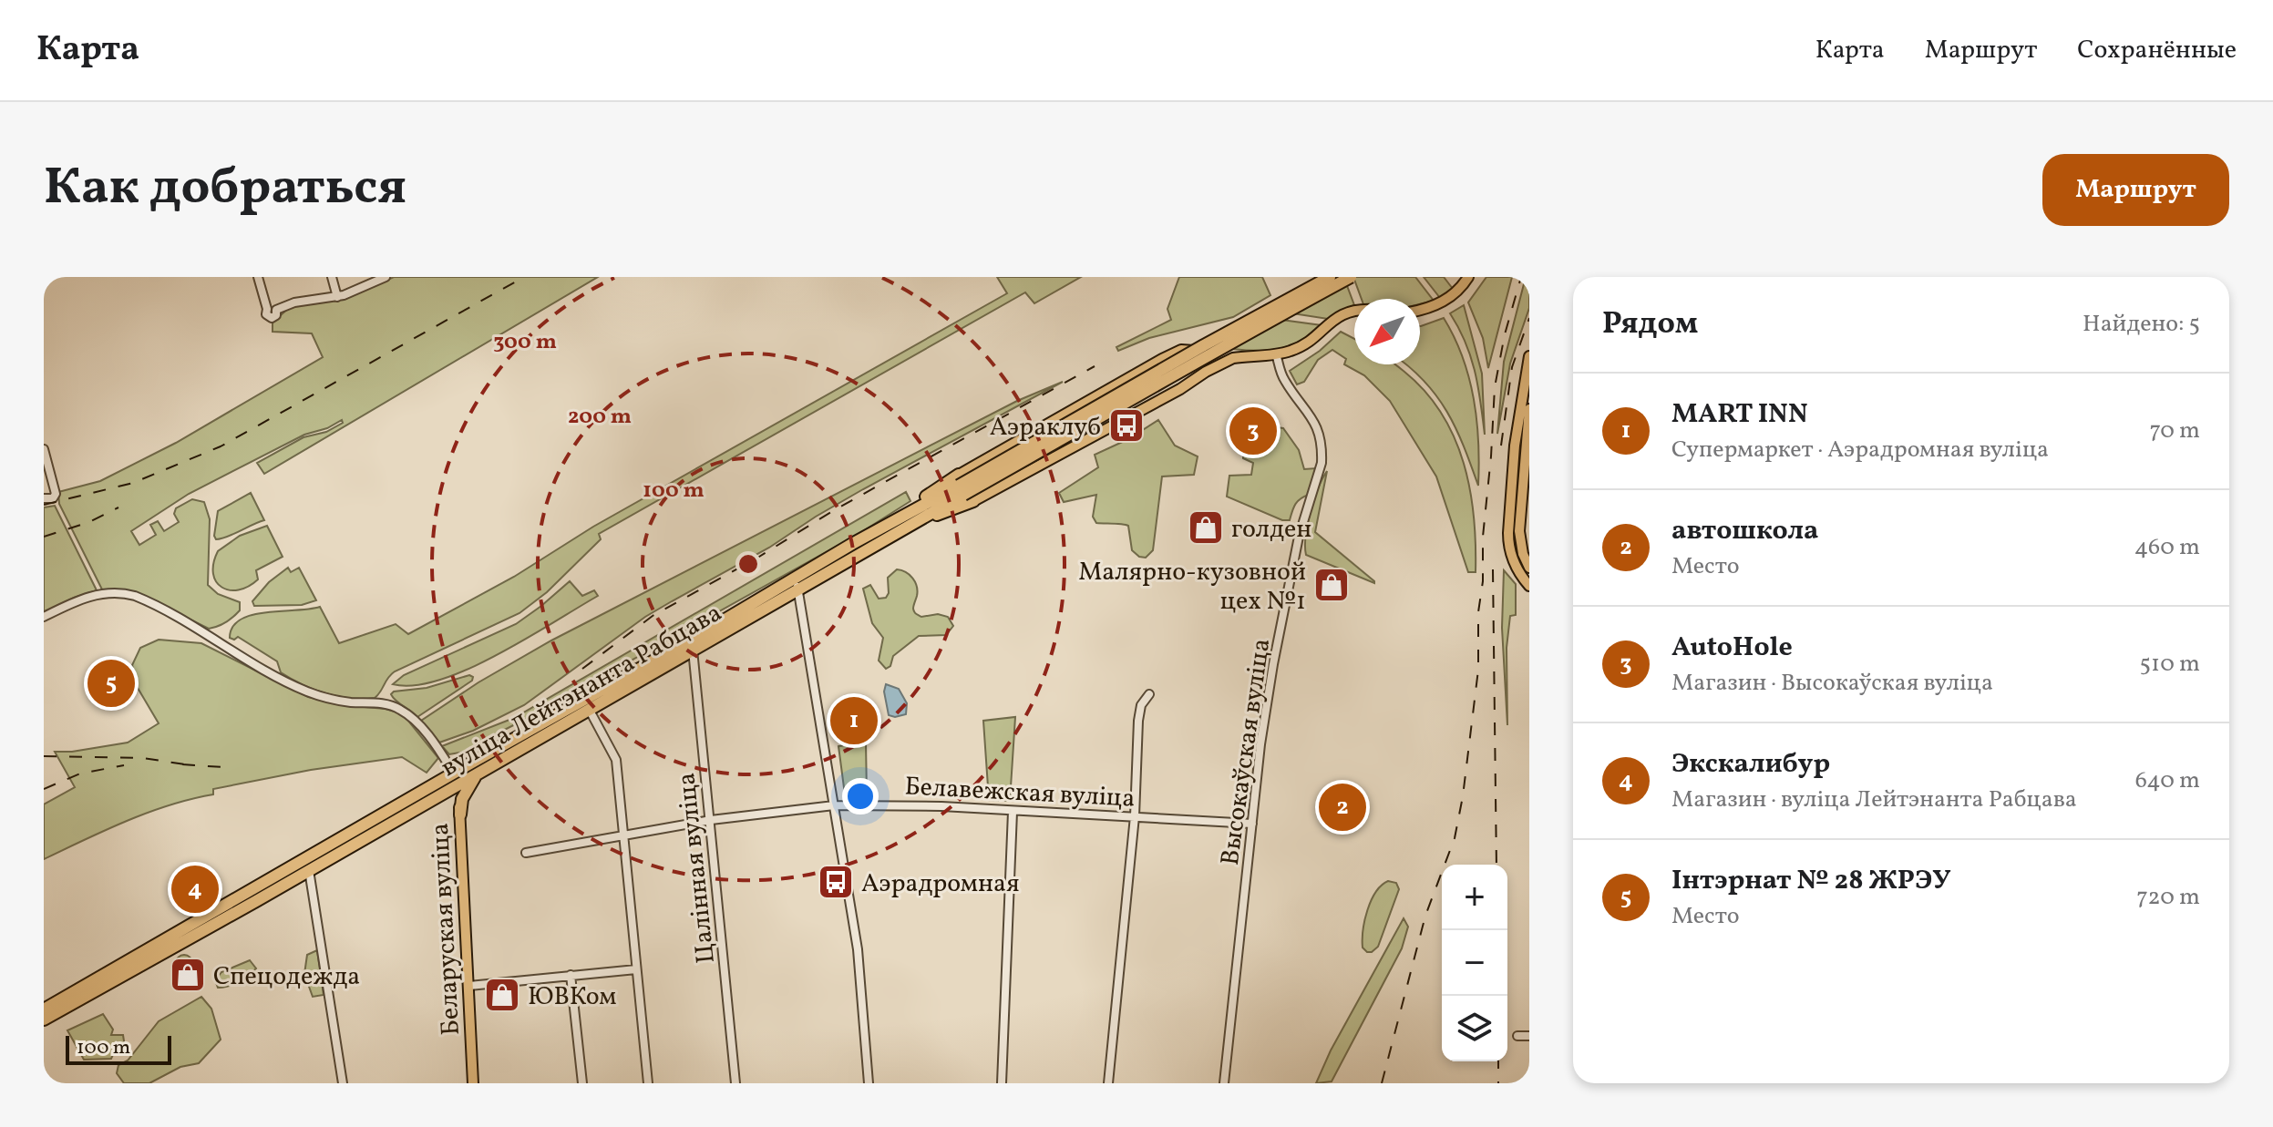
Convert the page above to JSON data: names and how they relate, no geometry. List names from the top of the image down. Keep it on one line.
{"streets":{"highway":["вуліца Лейтэнанта Рабцава"],"main road":["Беларуская вуліца"],"street":["Высокаўская вуліца","Белавежская вуліца","Цалінная вуліца"]},"crossings":[["вуліца Лейтэнанта Рабцава","Высокаўская вуліца"],["вуліца Лейтэнанта Рабцава","Цалінная вуліца"],["вуліца Лейтэнанта Рабцава","Беларуская вуліца"],["Высокаўская вуліца","Белавежская вуліца"],["Белавежская вуліца","Цалінная вуліца"]],"places":{"bus stop":["Аэраклуб","Аэрадромная"],"shop":["голден","Малярно-кузовной цех №1","Спецодежда","ЮВКом"]},"scale_bar":"100 m","north":"bottom left","page":{"header":"Карта","nav":["Карта","Маршрут","Сохранённые"],"title":"Как добраться","buttons":"Маршрут","heading":["Рядом","Найдено: 5"],"list":[{"mark":"1","name":"MART INN","note":"Супермаркет · Аэрадромная вуліца","value":"70 m"},{"mark":"2","name":"автошкола","note":"Место","value":"460 m"},{"mark":"3","name":"AutoHole","note":"Магазин · Высокаўская вуліца","value":"510 m"},{"mark":"4","name":"Экскалибур","note":"Магазин · вуліца Лейтэнанта Рабцава","value":"640 m"},{"mark":"5","name":"Інтэрнат № 28 ЖРЭУ","note":"Место","value":"720 m"}],"pins":["3","5","1","2","4"],"map_buttons":["+","−"],"scale":"100 m"},"rings":["300 m","200 m","100 m"]}
